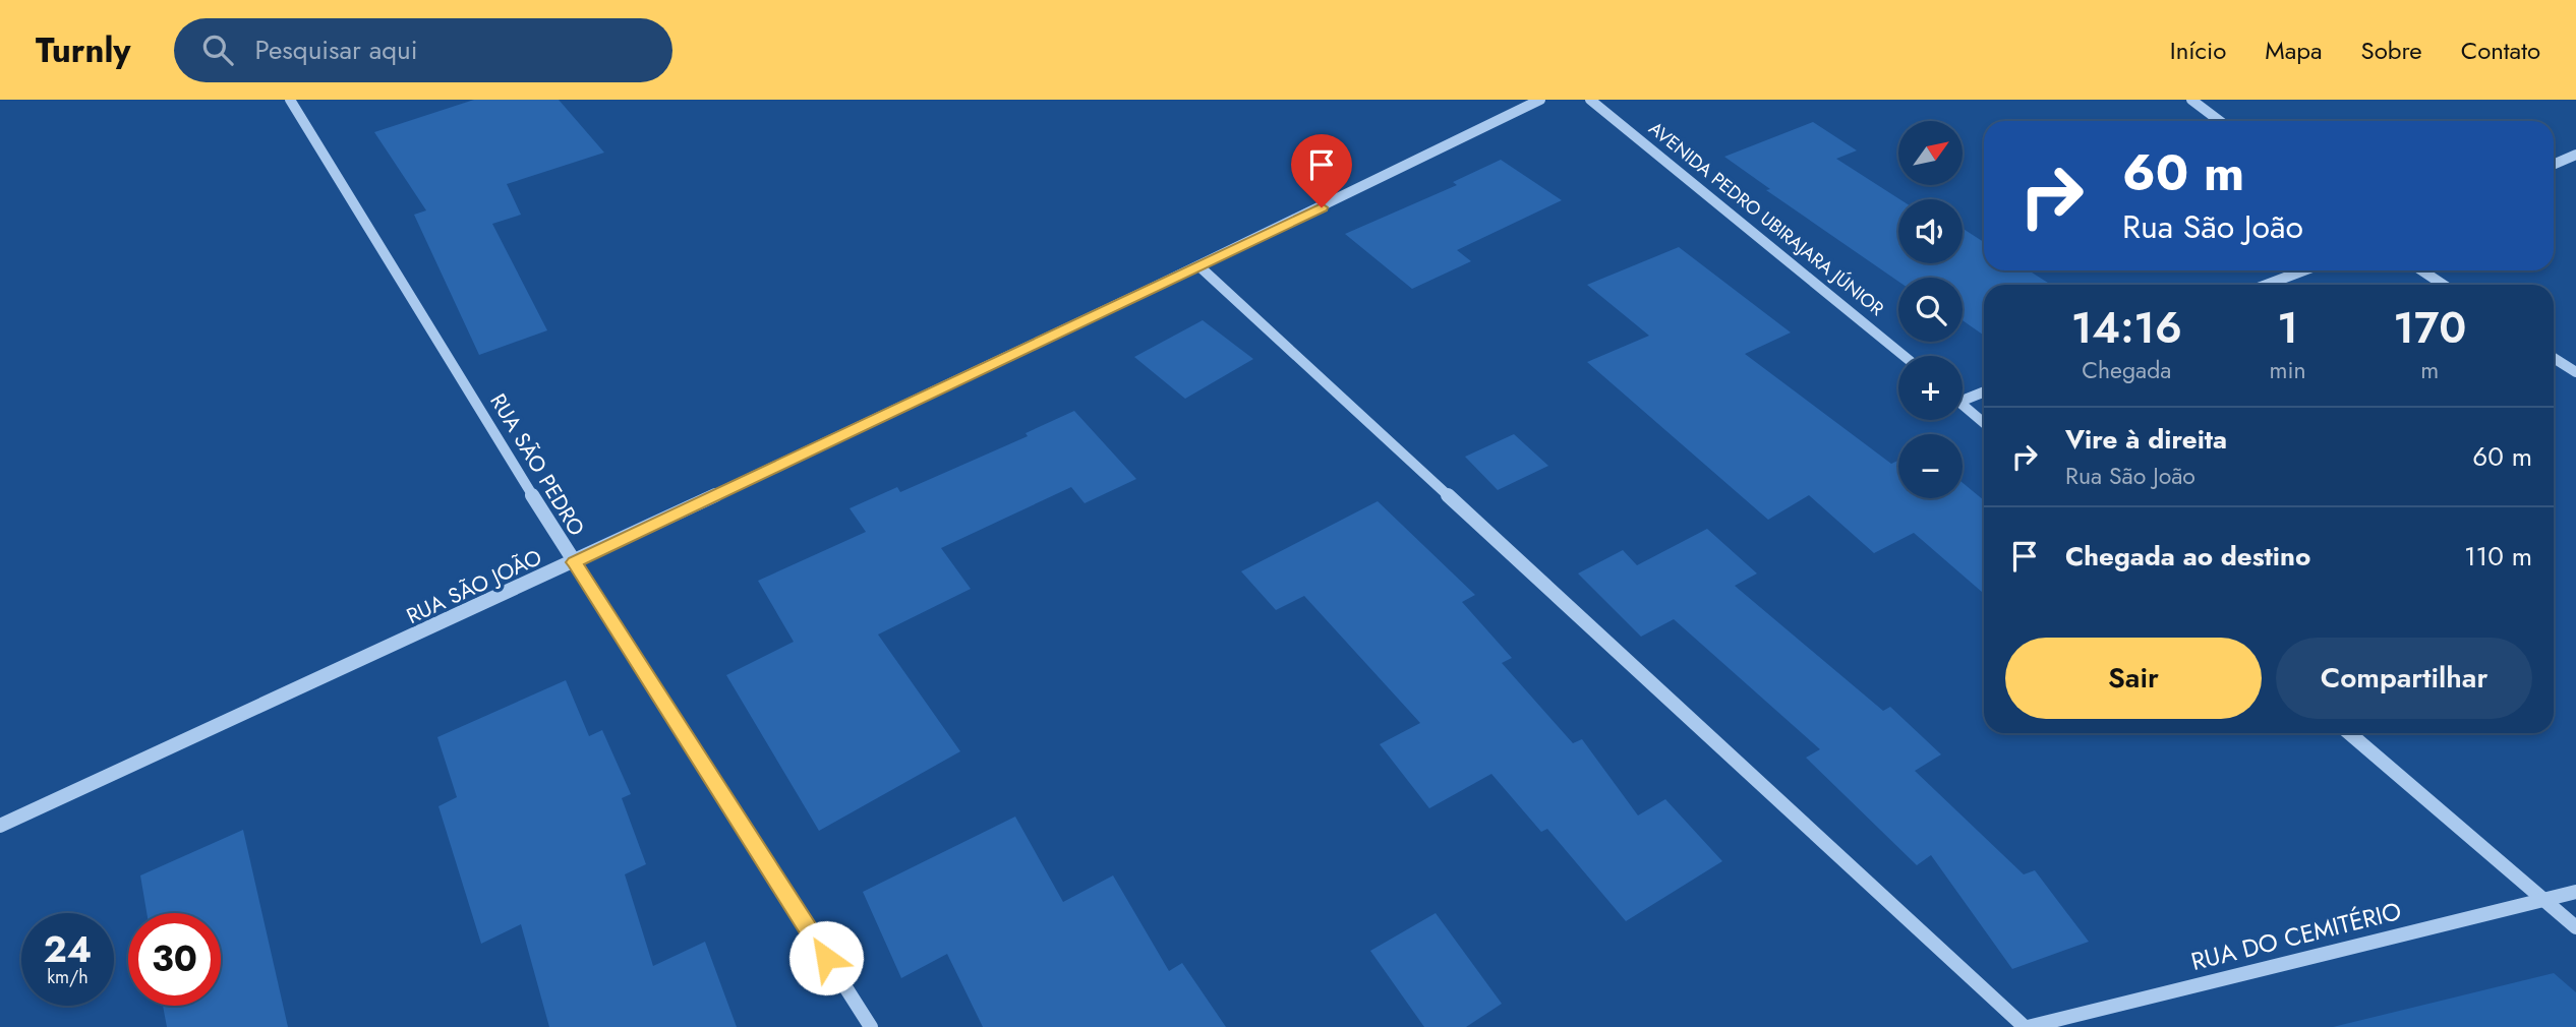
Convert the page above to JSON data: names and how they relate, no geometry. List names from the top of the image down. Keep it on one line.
{"streets":{"street":["AVENIDA PEDRO UBIRAJARA JÚNIOR","RUA SÃO PEDRO","RUA SÃO JOÃO","RUA DO CEMITÉRIO"]},"crossings":[["RUA SÃO PEDRO","RUA SÃO JOÃO"]],"north":"top right","page":{"header":"Turnly","search":"Pesquisar aqui","nav":["Início","Mapa","Sobre","Contato"],"map_buttons":["+","−"],"turn":["60 m","Rua São João"],"eta":["14:16","Chegada","1","min","170","m"],"list":[{"name":"Vire à direita","note":"Rua São João","value":"60 m"},{"name":"Chegada ao destino","value":"110 m"}],"buttons":["Sair","Compartilhar"],"speed":"24 km/h","limit":"30"}}
